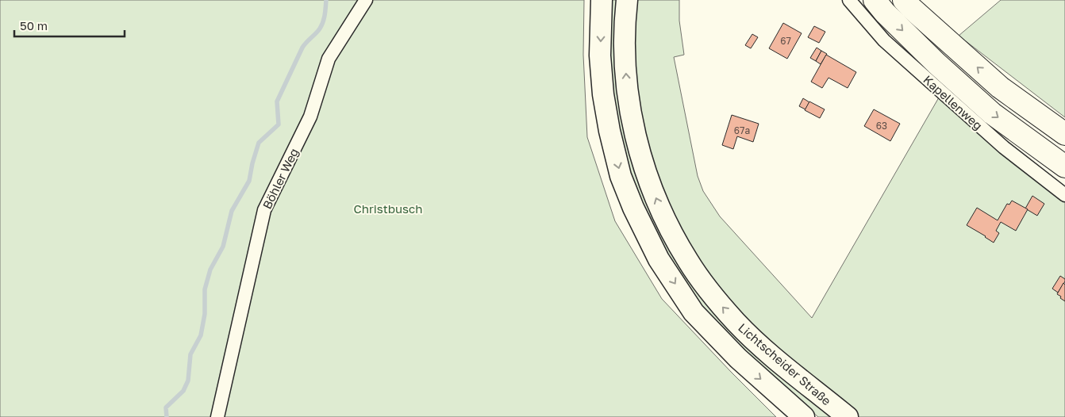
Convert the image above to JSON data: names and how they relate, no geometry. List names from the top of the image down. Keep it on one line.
{"streets":{"main road":["Lichtscheider Straße"],"street":["Kapellenweg","Böhler Weg"]},"parks":["Christbusch"],"house_numbers":["67","63","67a"],"scale_bar":"50 m"}
